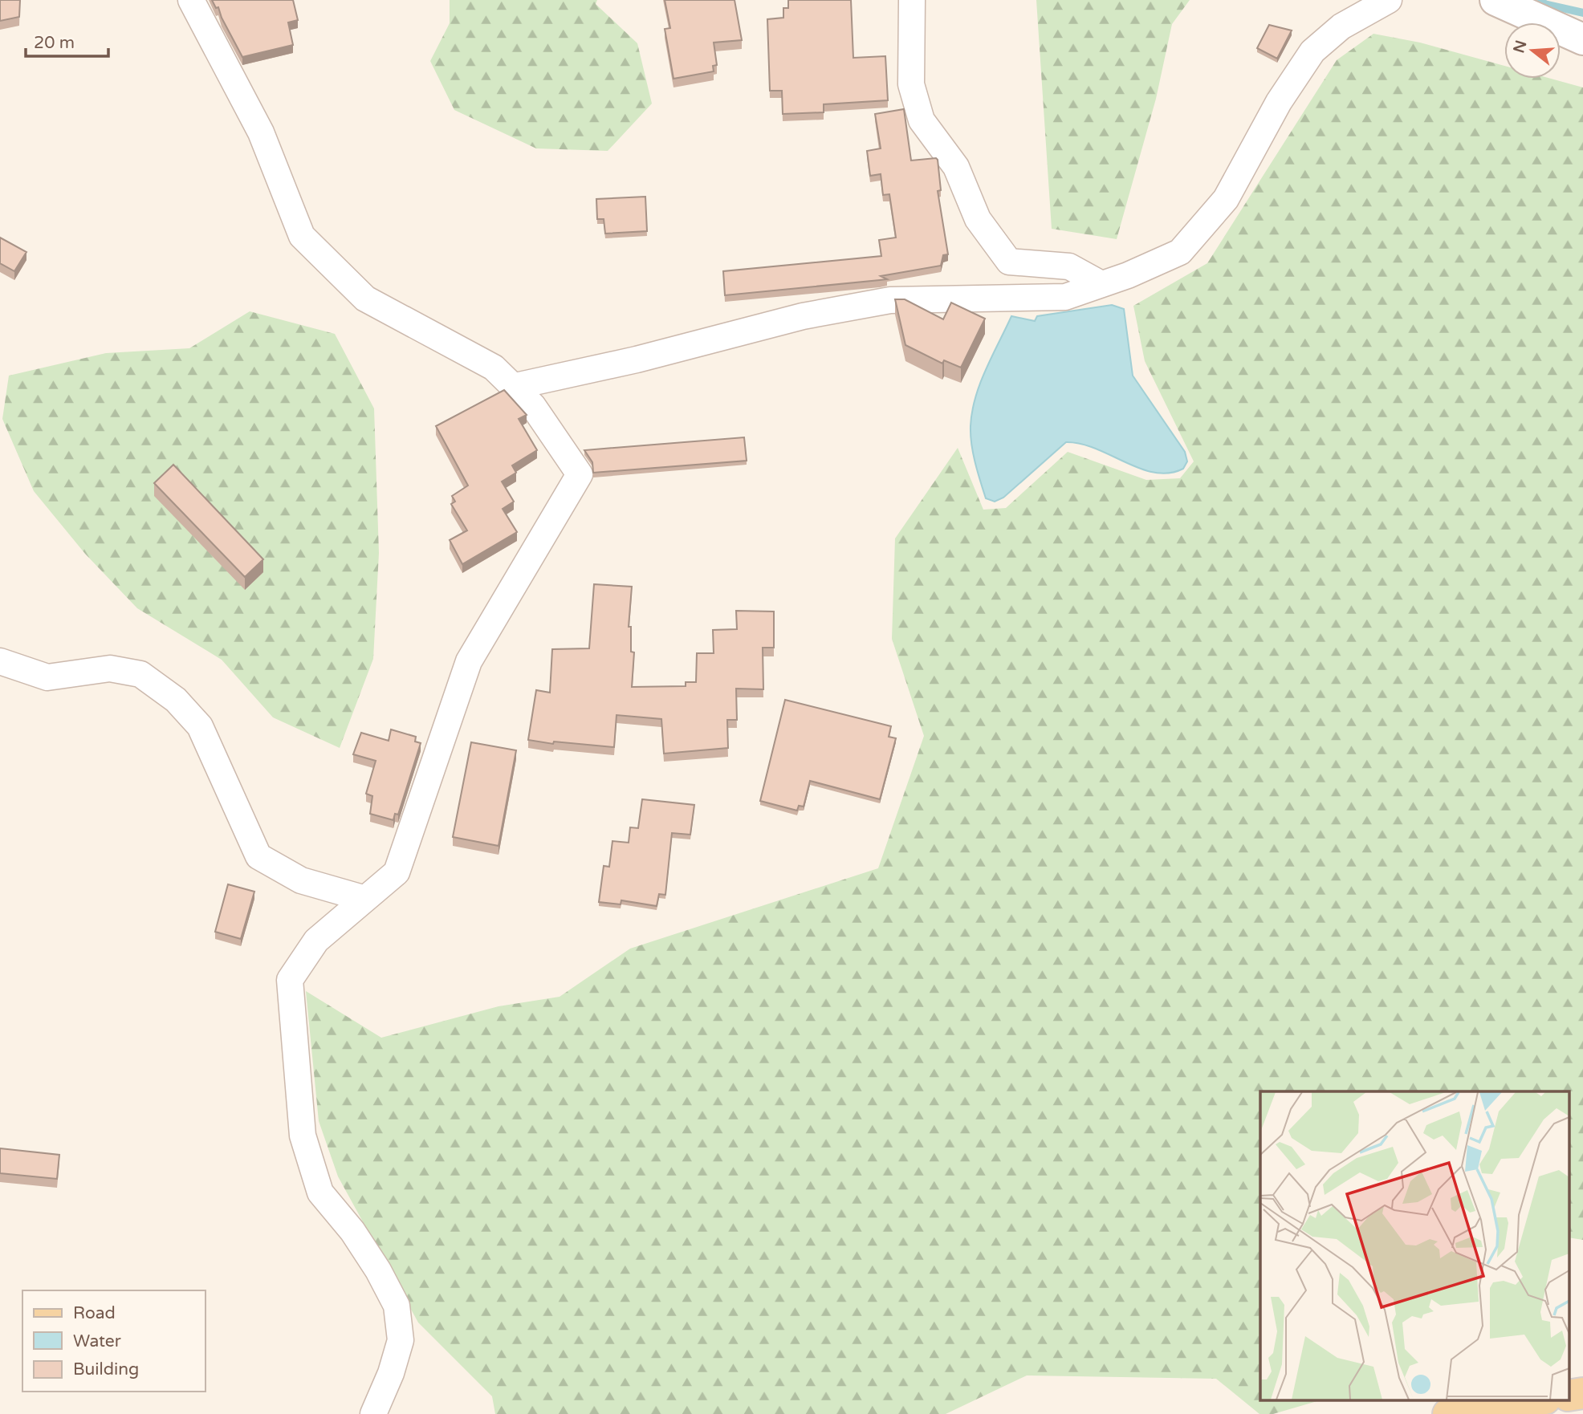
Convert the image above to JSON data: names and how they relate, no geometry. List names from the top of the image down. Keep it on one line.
{"legend":["Road","Water","Building"],"scale_bar":"20 m","north":"left"}
